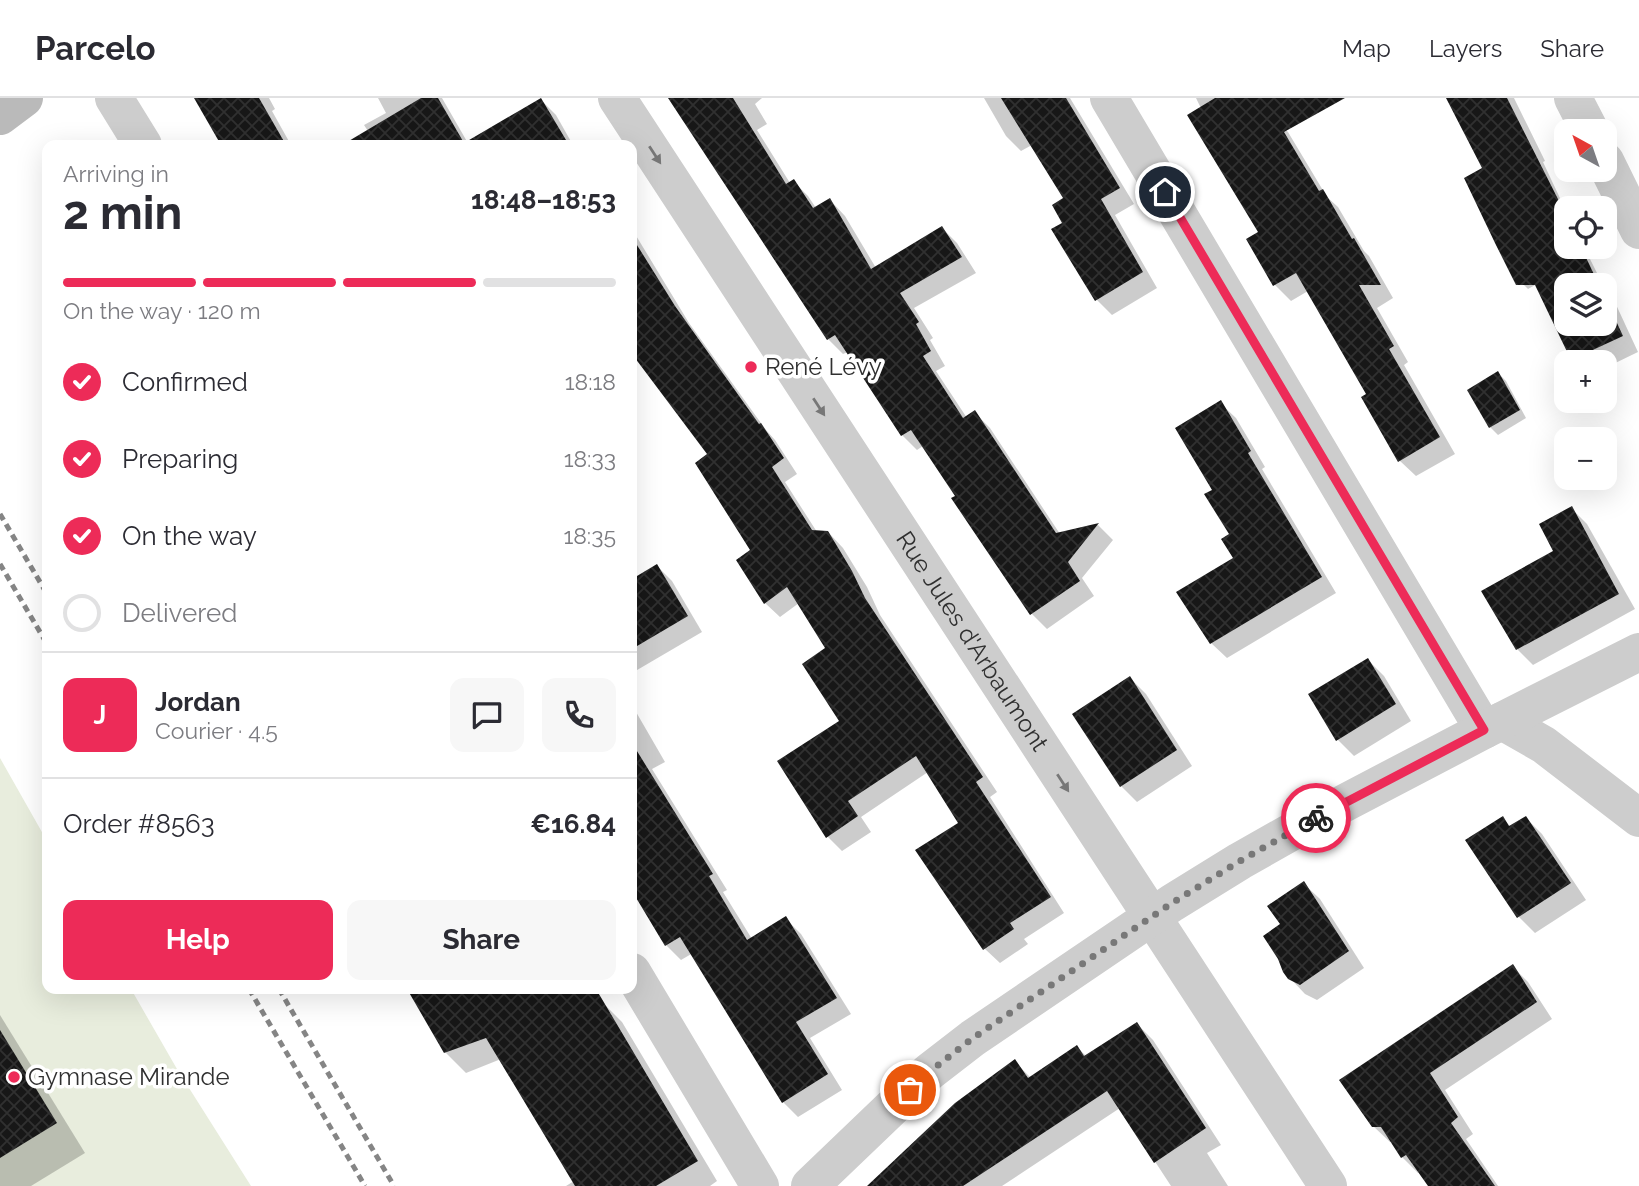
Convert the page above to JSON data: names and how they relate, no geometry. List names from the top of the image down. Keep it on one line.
{"streets":{"street":["Rue Jules d'Arbaumont"]},"one_way":["Rue Jules d'Arbaumont"],"places":["René Lévy","Gymnase Mirande"],"north":"top left","page":{"header":"Parcelo","nav":["Map","Layers","Share"],"map_buttons":["+","−"],"heading":["2 min","Arriving in","18:48–18:53"],"panel":["Jordan","Courier · 4.5","Order #8563","€16.84"],"bar":"On the way · 120 m","list":[["Confirmed","18:18"],["Preparing","18:33"],["On the way","18:35"],"Delivered"],"round":"J","buttons":["Help","Share"]}}
